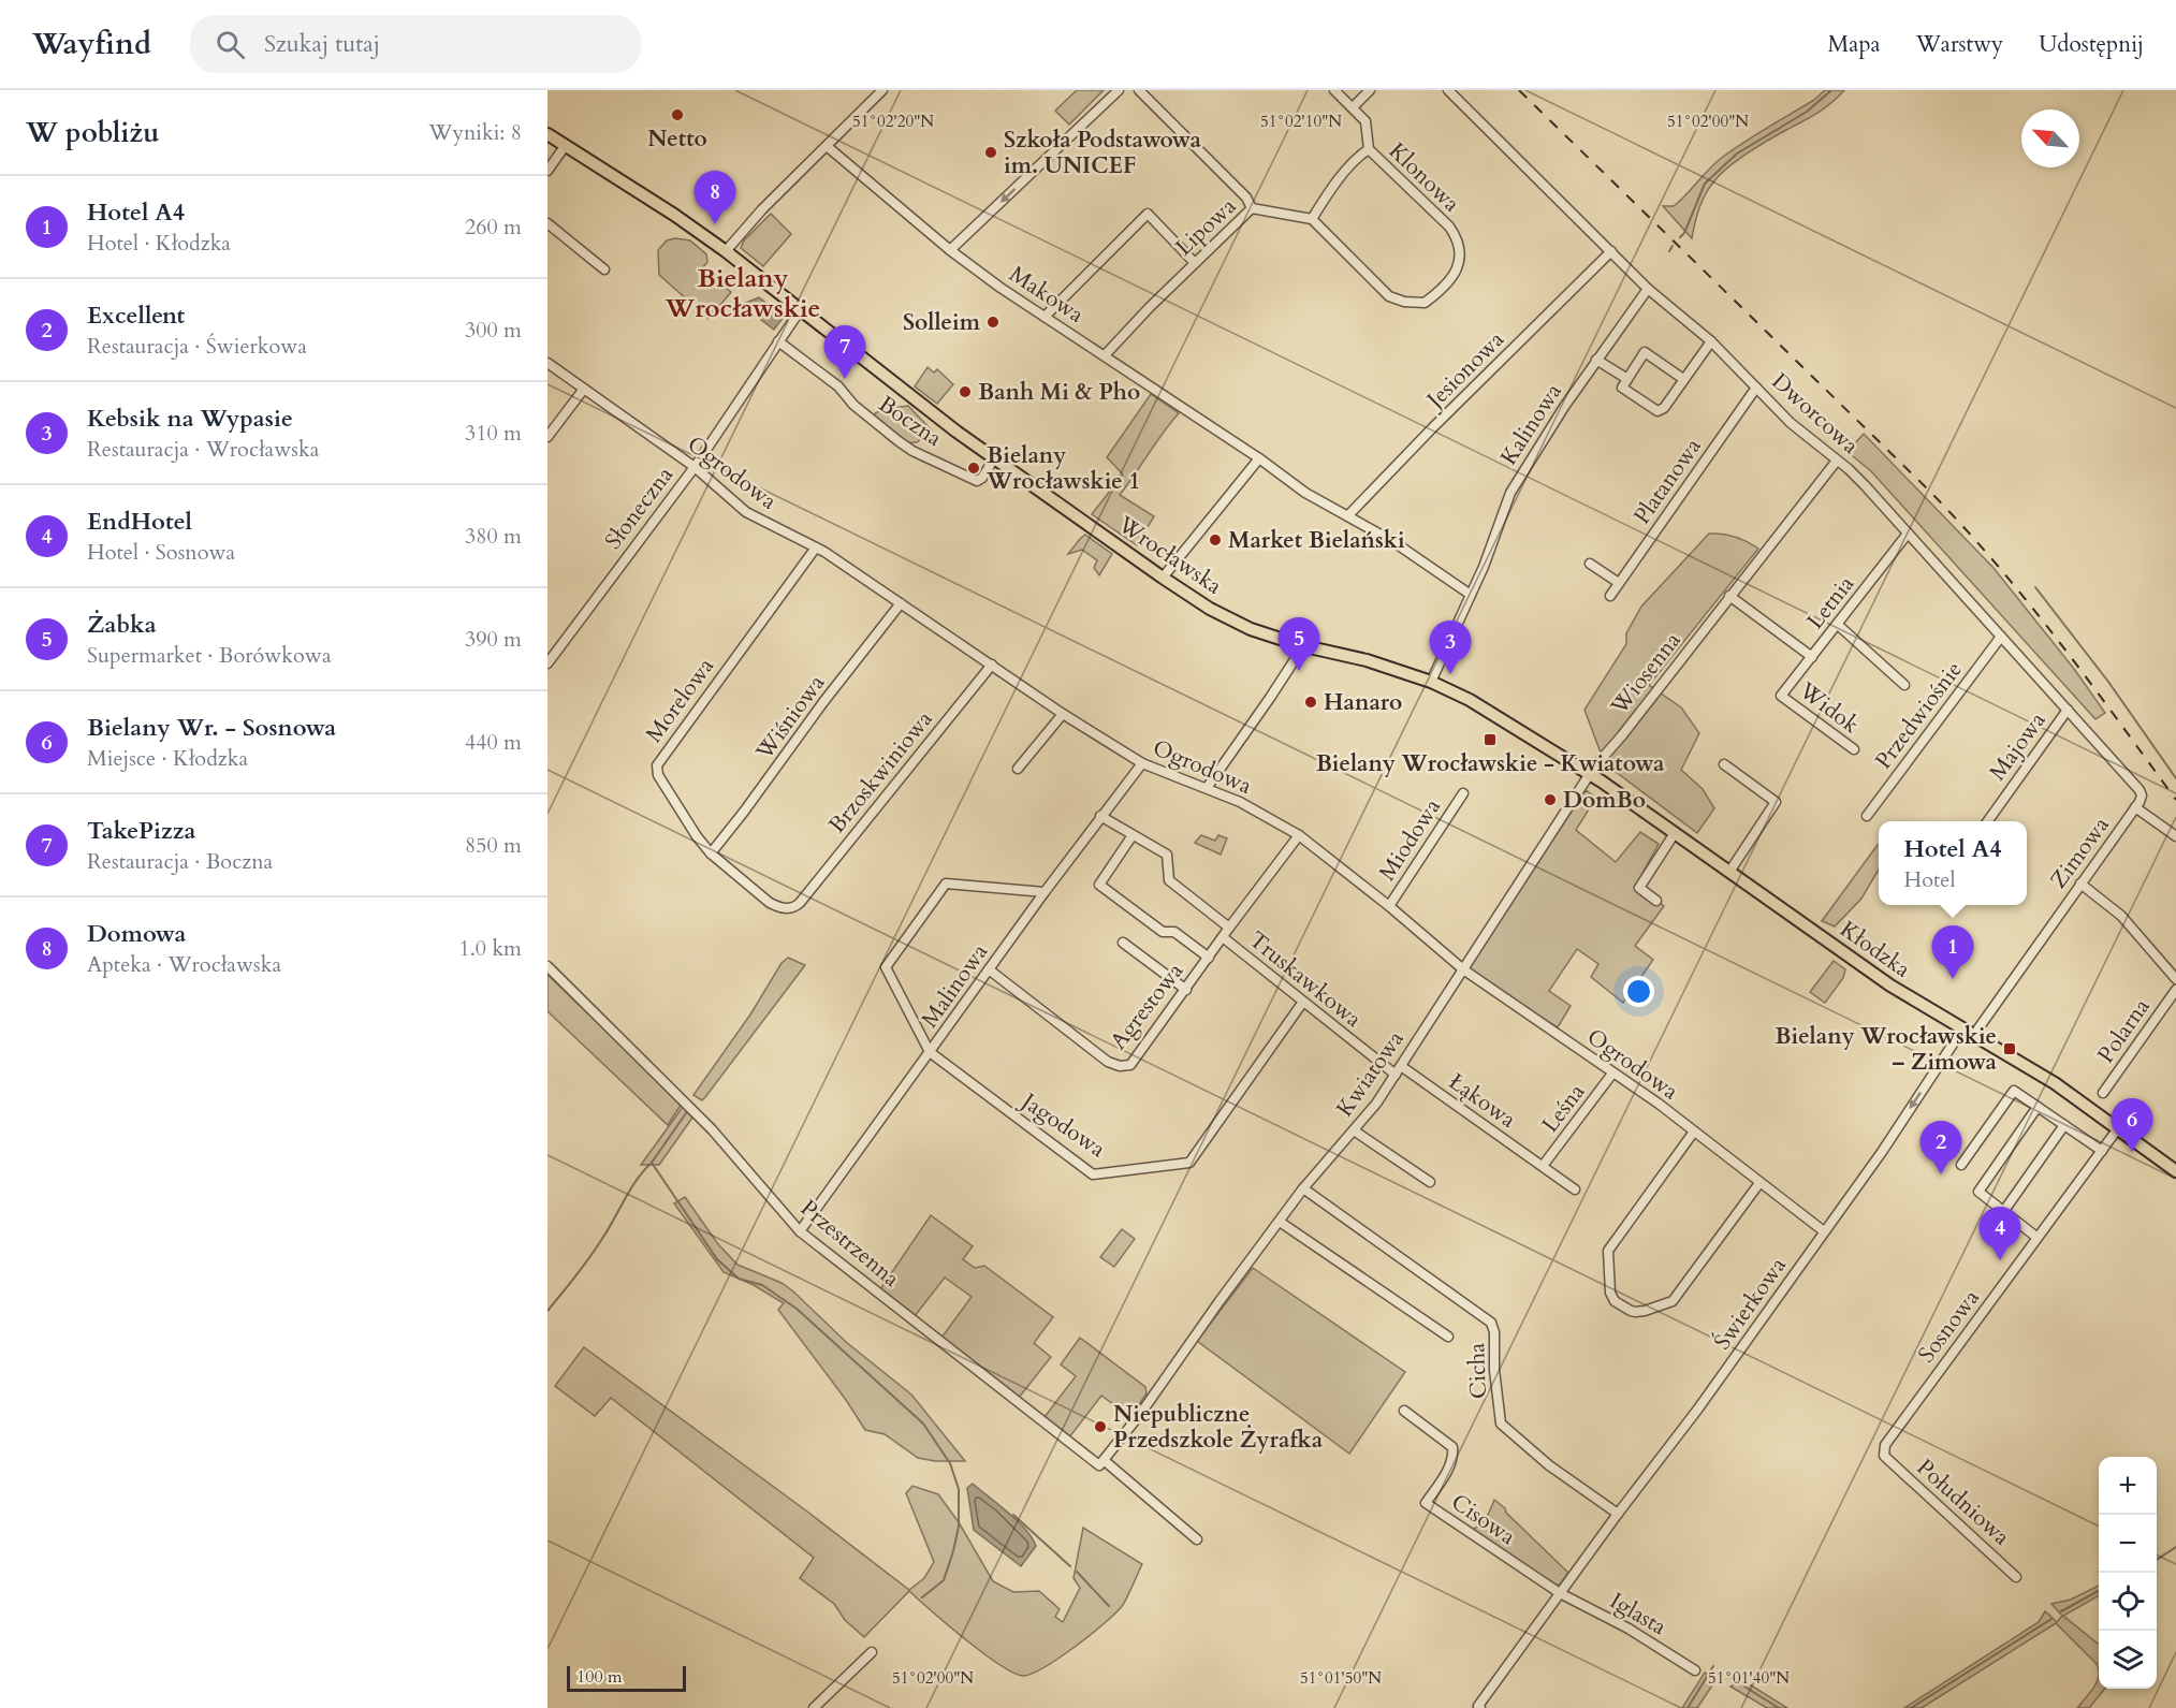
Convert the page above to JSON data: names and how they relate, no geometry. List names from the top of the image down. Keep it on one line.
{"streets":{"main road":["Wrocławska","Kłodzka"],"street":["Klonowa","Lipowa","Makowa","Jesionowa","Dworcowa","Boczna","Kalinowa","Ogrodowa","Platanowa","Słoneczna","Letnia","Wiosenna","Morelowa","Widok","Przedwiośnie","Wiśniowa","Majowa","Brzoskwiniowa","Miodowa","Zimowa","Truskawkowa","Malinowa","Agrestowa","Polarna","Kwiatowa","Łąkowa","Leśna","Jagodowa","Przestrzenna","Świerkowa","Sosnowa","Cicha","Południowa","Cisowa","Iglasta"]},"crossings":[["Klonowa","Lipowa"],["Lipowa","Makowa"],["Makowa","Jesionowa"],["Makowa","Kalinowa"],["Jesionowa","Dworcowa"],["Dworcowa","Kalinowa"],["Dworcowa","Platanowa"],["Dworcowa","Letnia"],["Dworcowa","Wiosenna"],["Dworcowa","Przedwiośnie"],["Dworcowa","Majowa"],["Dworcowa","Zimowa"],["Boczna","Słoneczna"],["Boczna","Wrocławska"],["Ogrodowa","Słoneczna"],["Ogrodowa","Morelowa"],["Ogrodowa","Wiśniowa"],["Ogrodowa","Brzoskwiniowa"],["Ogrodowa","Miodowa"],["Ogrodowa","Malinowa"],["Ogrodowa","Agrestowa"],["Ogrodowa","Kwiatowa"],["Ogrodowa","Leśna"],["Ogrodowa","Świerkowa"],["Słoneczna","Wrocławska"],["Wrocławska","Wiosenna"],["Wrocławska","Kłodzka"],["Wrocławska","Kwiatowa"],["Letnia","Widok"],["Wiosenna","Kłodzka"],["Wiosenna","Kwiatowa"],["Morelowa","Wiśniowa"],["Morelowa","Brzoskwiniowa"],["Zimowa","Kłodzka"],["Kłodzka","Kwiatowa"],["Kłodzka","Świerkowa"],["Kłodzka","Sosnowa"],["Truskawkowa","Agrestowa"],["Truskawkowa","Kwiatowa"],["Truskawkowa","Jagodowa"],["Malinowa","Agrestowa"],["Malinowa","Jagodowa"],["Malinowa","Przestrzenna"],["Kwiatowa","Łąkowa"],["Kwiatowa","Przestrzenna"],["Kwiatowa","Cicha"],["Łąkowa","Leśna"],["Świerkowa","Cicha"],["Świerkowa","Cisowa"],["Świerkowa","Iglasta"],["Sosnowa","Południowa"],["Cisowa","Iglasta"]],"districts":["Bielany Wrocławskie"],"places":{"other":["Netto","Szkoła Podstawowa im. UNICEF","Solleim","Banh Mi & Pho","Bielany Wrocławskie 1","Market Bielański","Hanaro","DomBo","Niepubliczne Przedszkole Żyrafka"],"transit":["Bielany Wrocławskie - Kwiatowa","Bielany Wrocławskie – Zimowa"]},"scale_bar":"100 m","north":"top left","page":{"header":"Wayfind","search":"Szukaj tutaj","nav":["Mapa","Warstwy","Udostępnij"],"heading":["W pobliżu","Wyniki: 8"],"pins":["8","7","5","3","1","6","2","4"],"list":[{"mark":"1","name":"Hotel A4","note":"Hotel · Kłodzka","value":"260 m"},{"mark":"2","name":"Excellent","note":"Restauracja · Świerkowa","value":"300 m"},{"mark":"3","name":"Kebsik na Wypasie","note":"Restauracja · Wrocławska","value":"310 m"},{"mark":"4","name":"EndHotel","note":"Hotel · Sosnowa","value":"380 m"},{"mark":"5","name":"Żabka","note":"Supermarket · Borówkowa","value":"390 m"},{"mark":"6","name":"Bielany Wr. - Sosnowa","note":"Miejsce · Kłodzka","value":"440 m"},{"mark":"7","name":"TakePizza","note":"Restauracja · Boczna","value":"850 m"},{"mark":"8","name":"Domowa","note":"Apteka · Wrocławska","value":"1.0 km"}],"popup":["Hotel A4","Hotel"],"map_buttons":["+","−"],"scale":"100 m"},"coordinates":["51°02'10\"N","51°02'20\"N","51°02'00\"N","51°01'50\"N","51°01'40\"N"]}
